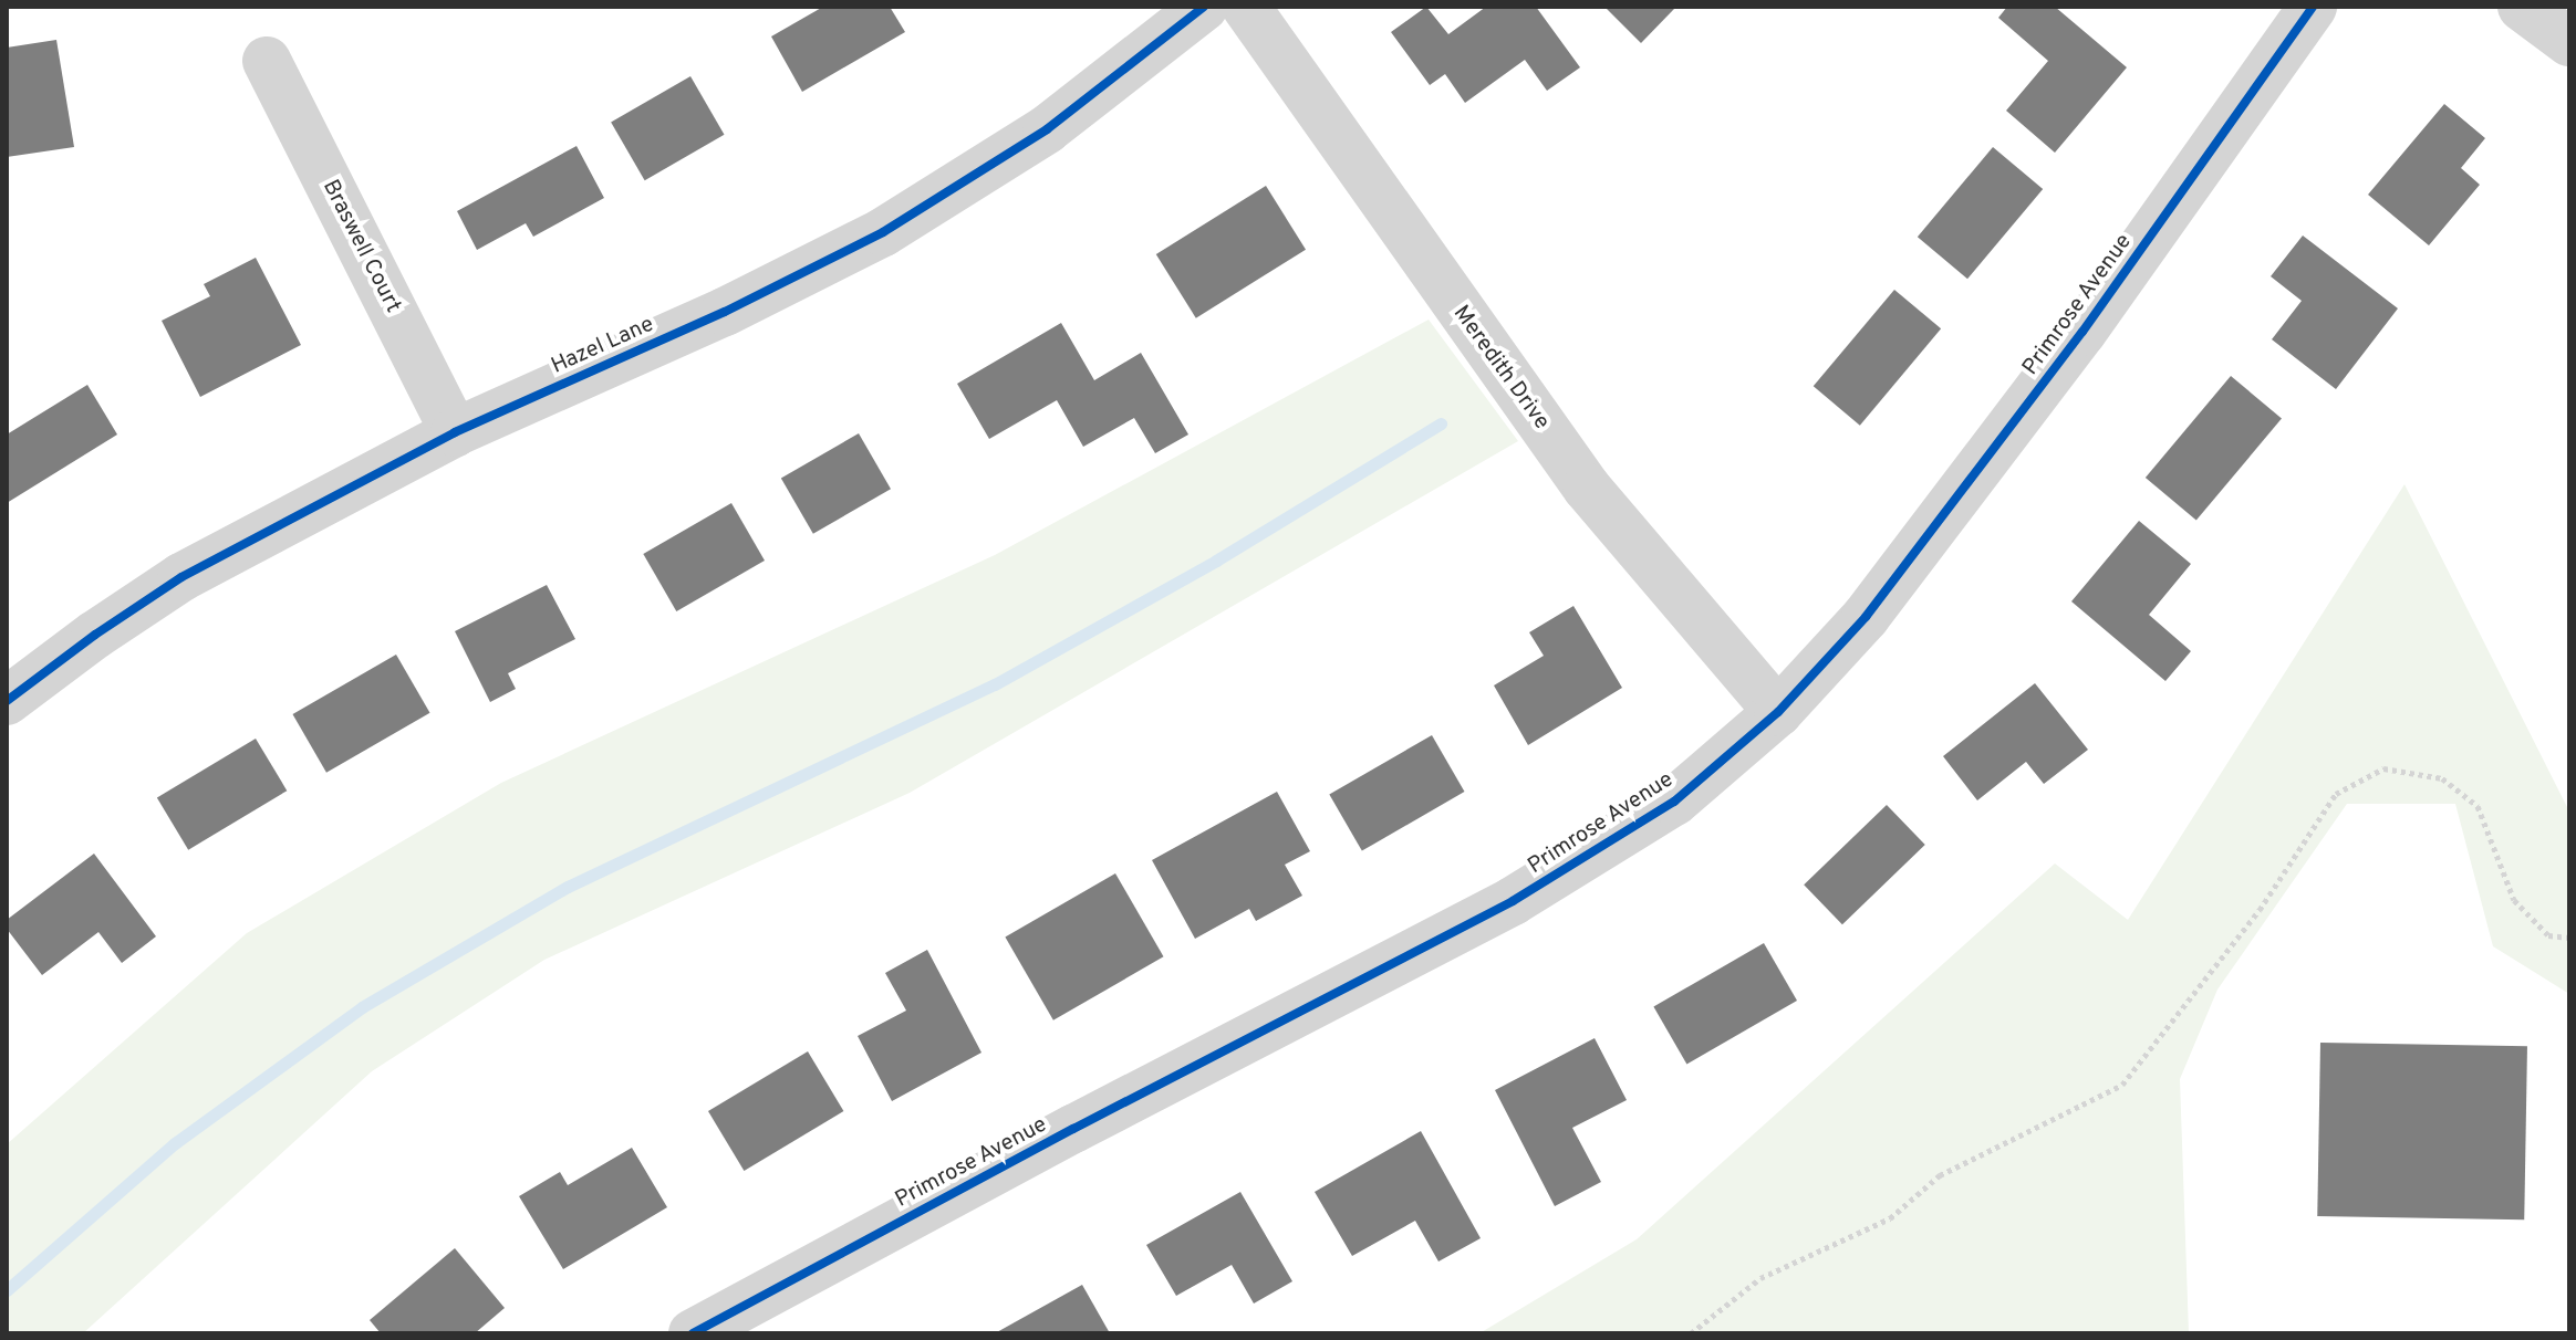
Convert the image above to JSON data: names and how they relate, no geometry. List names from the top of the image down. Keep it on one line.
{"streets":{"street":["Braswell Court","Primrose Avenue","Hazel Lane","Meredith Drive"]},"crossings":[["Braswell Court","Hazel Lane"],["Primrose Avenue","Meredith Drive"]]}
